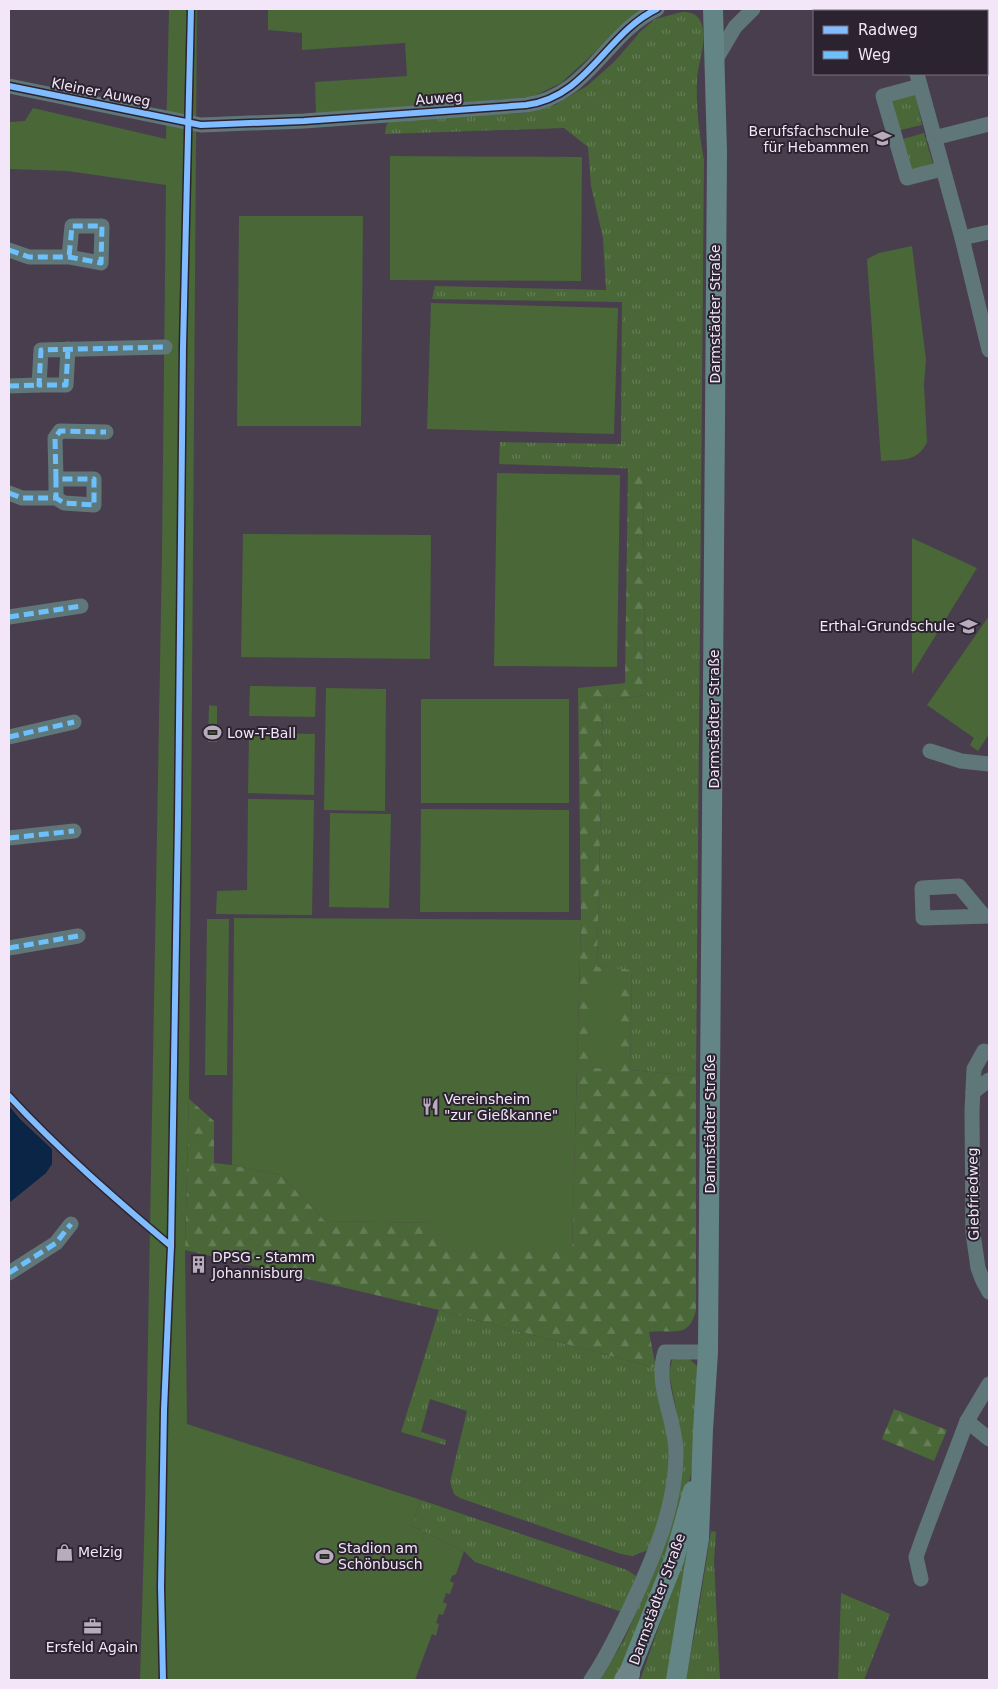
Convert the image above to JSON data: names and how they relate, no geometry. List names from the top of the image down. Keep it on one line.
{"streets":{"main road":["Darmstädter Straße"],"street":["Kleiner Auweg","Auweg","Giebfriedweg"]},"crossings":[["Kleiner Auweg","Auweg"]],"places":{"school or university":["Berufsfachschule für Hebammen","Erthal-Grundschule"],"sports":["Low-T-Ball","Stadion am Schönbusch"],"restaurant":["Vereinsheim \"zur Gießkanne\""],"building":["DPSG - Stamm Johannisburg"],"shop":["Melzig"],"office":["Ersfeld Again"]},"legend":["Radweg","Weg"]}
